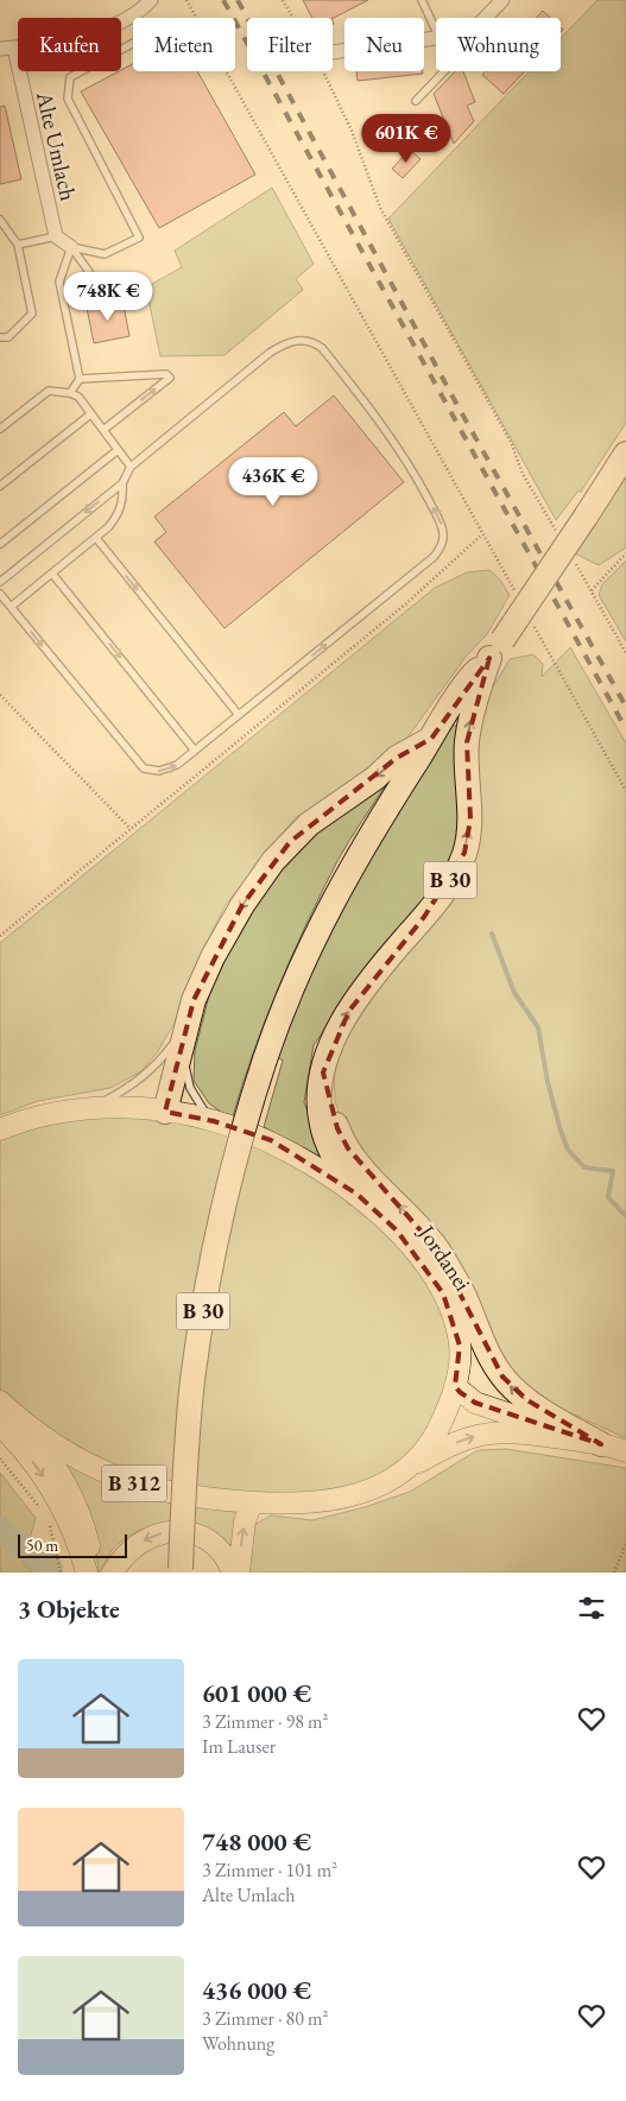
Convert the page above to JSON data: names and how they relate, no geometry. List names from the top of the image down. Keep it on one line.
{"streets":{"highway":["B 30"],"main road":["Jordanei","B 312"],"street":["Alte Umlach"]},"crossings":[["B 30","Jordanei"],["B 30","B 312"],["Jordanei","B 312"]],"scale_bar":"50 m","page":{"chip":["Kaufen","Mieten","Filter","Neu","Wohnung"],"price":["601K €","748K €","436K €"],"scale":"50 m","heading":"3 Objekte","list":[{"name":"601 000 €","note":"3 Zimmer · 98 m² · Im Lauser"},{"name":"748 000 €","note":"3 Zimmer · 101 m² · Alte Umlach"},{"name":"436 000 €","note":"3 Zimmer · 80 m² · Wohnung"}]}}
